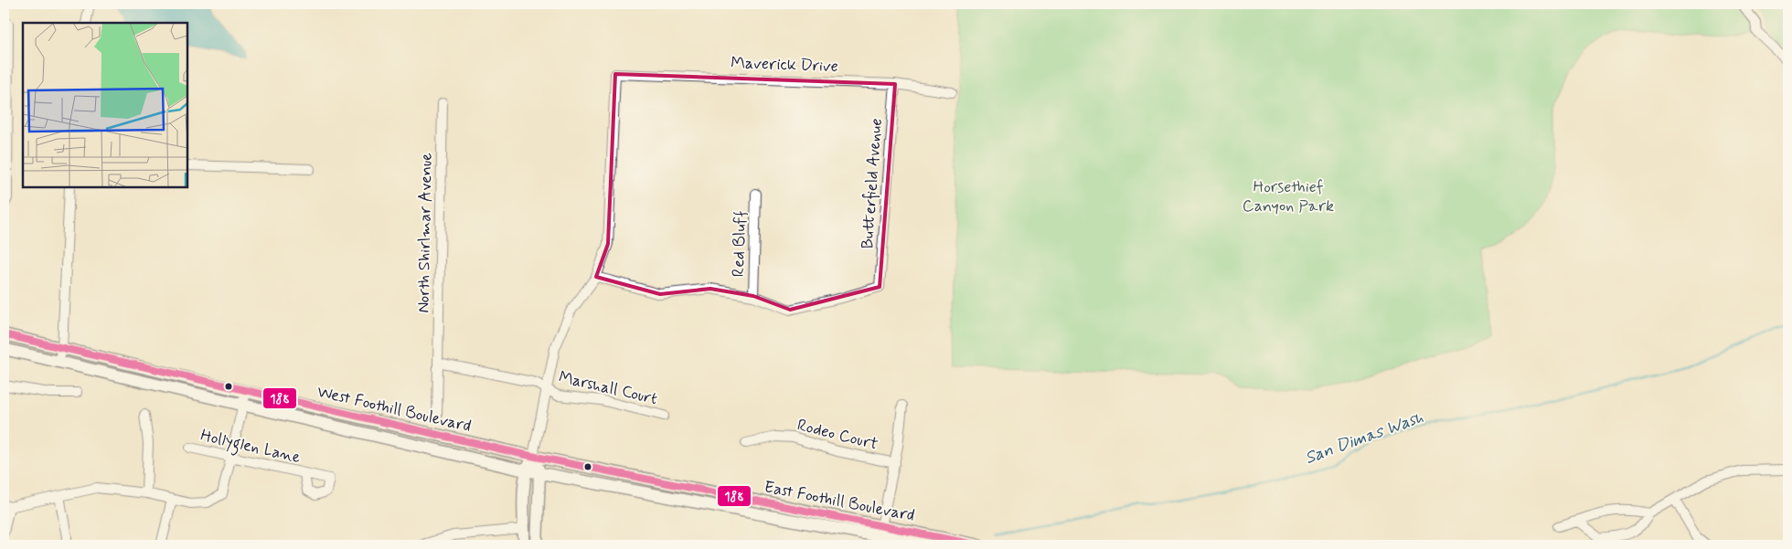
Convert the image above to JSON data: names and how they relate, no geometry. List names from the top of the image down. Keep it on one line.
{"streets":{"main road":["West Foothill Boulevard","East Foothill Boulevard"],"street":["Maverick Drive","Butterfield Avenue","North Shirlmar Avenue","Red Bluff","Marshall Court","Rodeo Court","Hollyglen Lane"]},"crossings":[["Maverick Drive","Butterfield Avenue"],["Butterfield Avenue","Red Bluff"],["West Foothill Boulevard","East Foothill Boulevard"]],"water":["San Dimas Wash"],"parks":["Horsethief Canyon Park"],"lines":["transit line 188"]}
